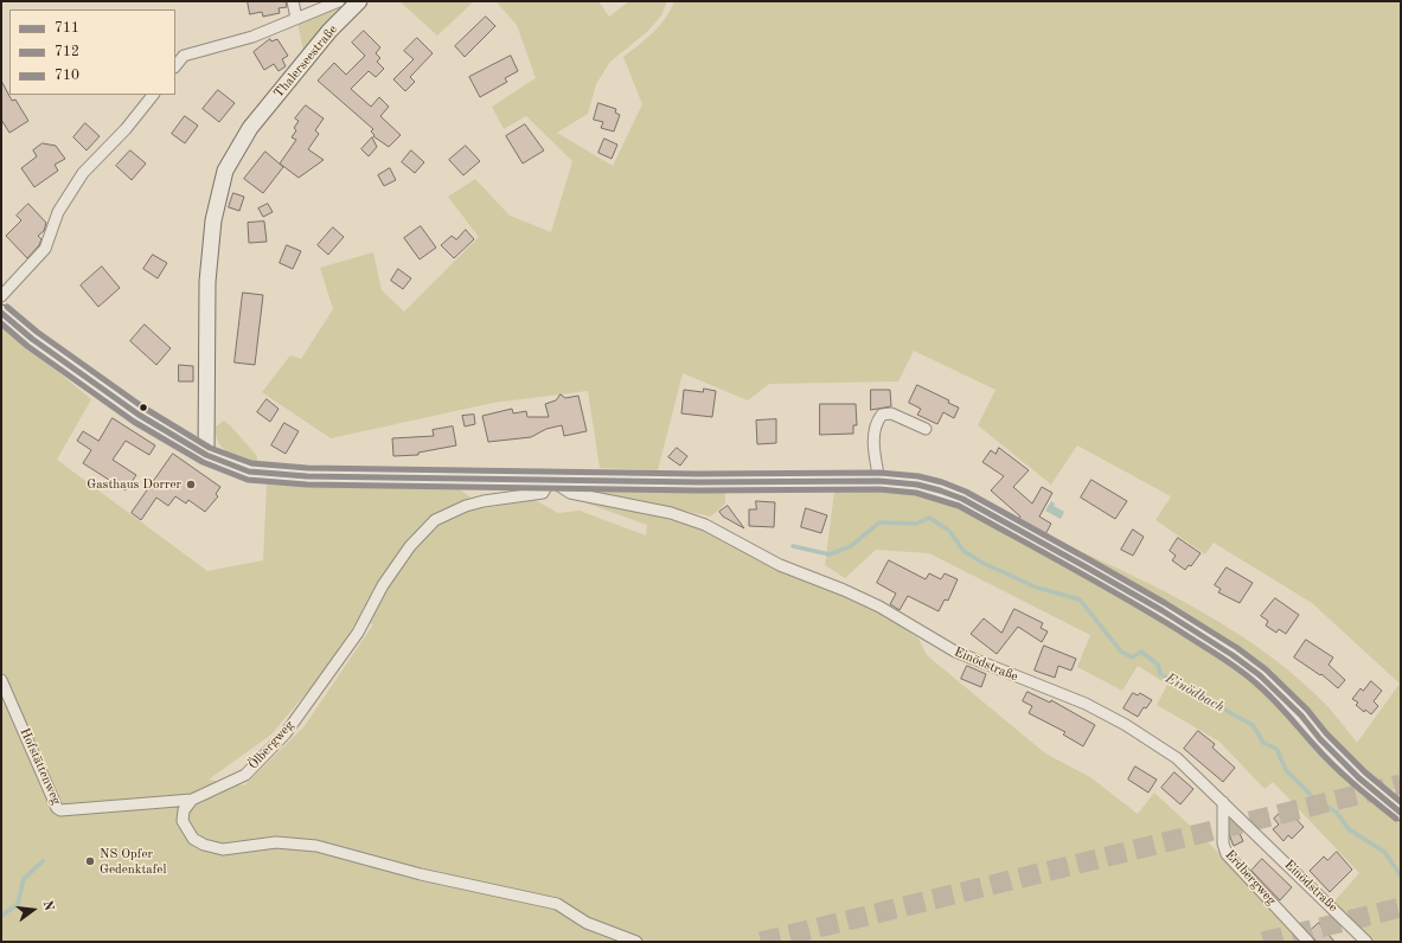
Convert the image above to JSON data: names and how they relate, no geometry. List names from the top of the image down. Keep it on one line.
{"streets":{"main road":["Thalerseestraße"],"street":["Einödstraße","Ölbergweg","Hofstättenweg","Erdbergweg"]},"crossings":[["Einödstraße","Ölbergweg"],["Einödstraße","Erdbergweg"],["Ölbergweg","Hofstättenweg"]],"water":["Einödbach"],"places":["Gasthaus Dorrer","NS Opfer Gedenktafel"],"lines":["transit line 710","transit line 711","transit line 712"],"legend":["711","712","710"],"north":"right"}
